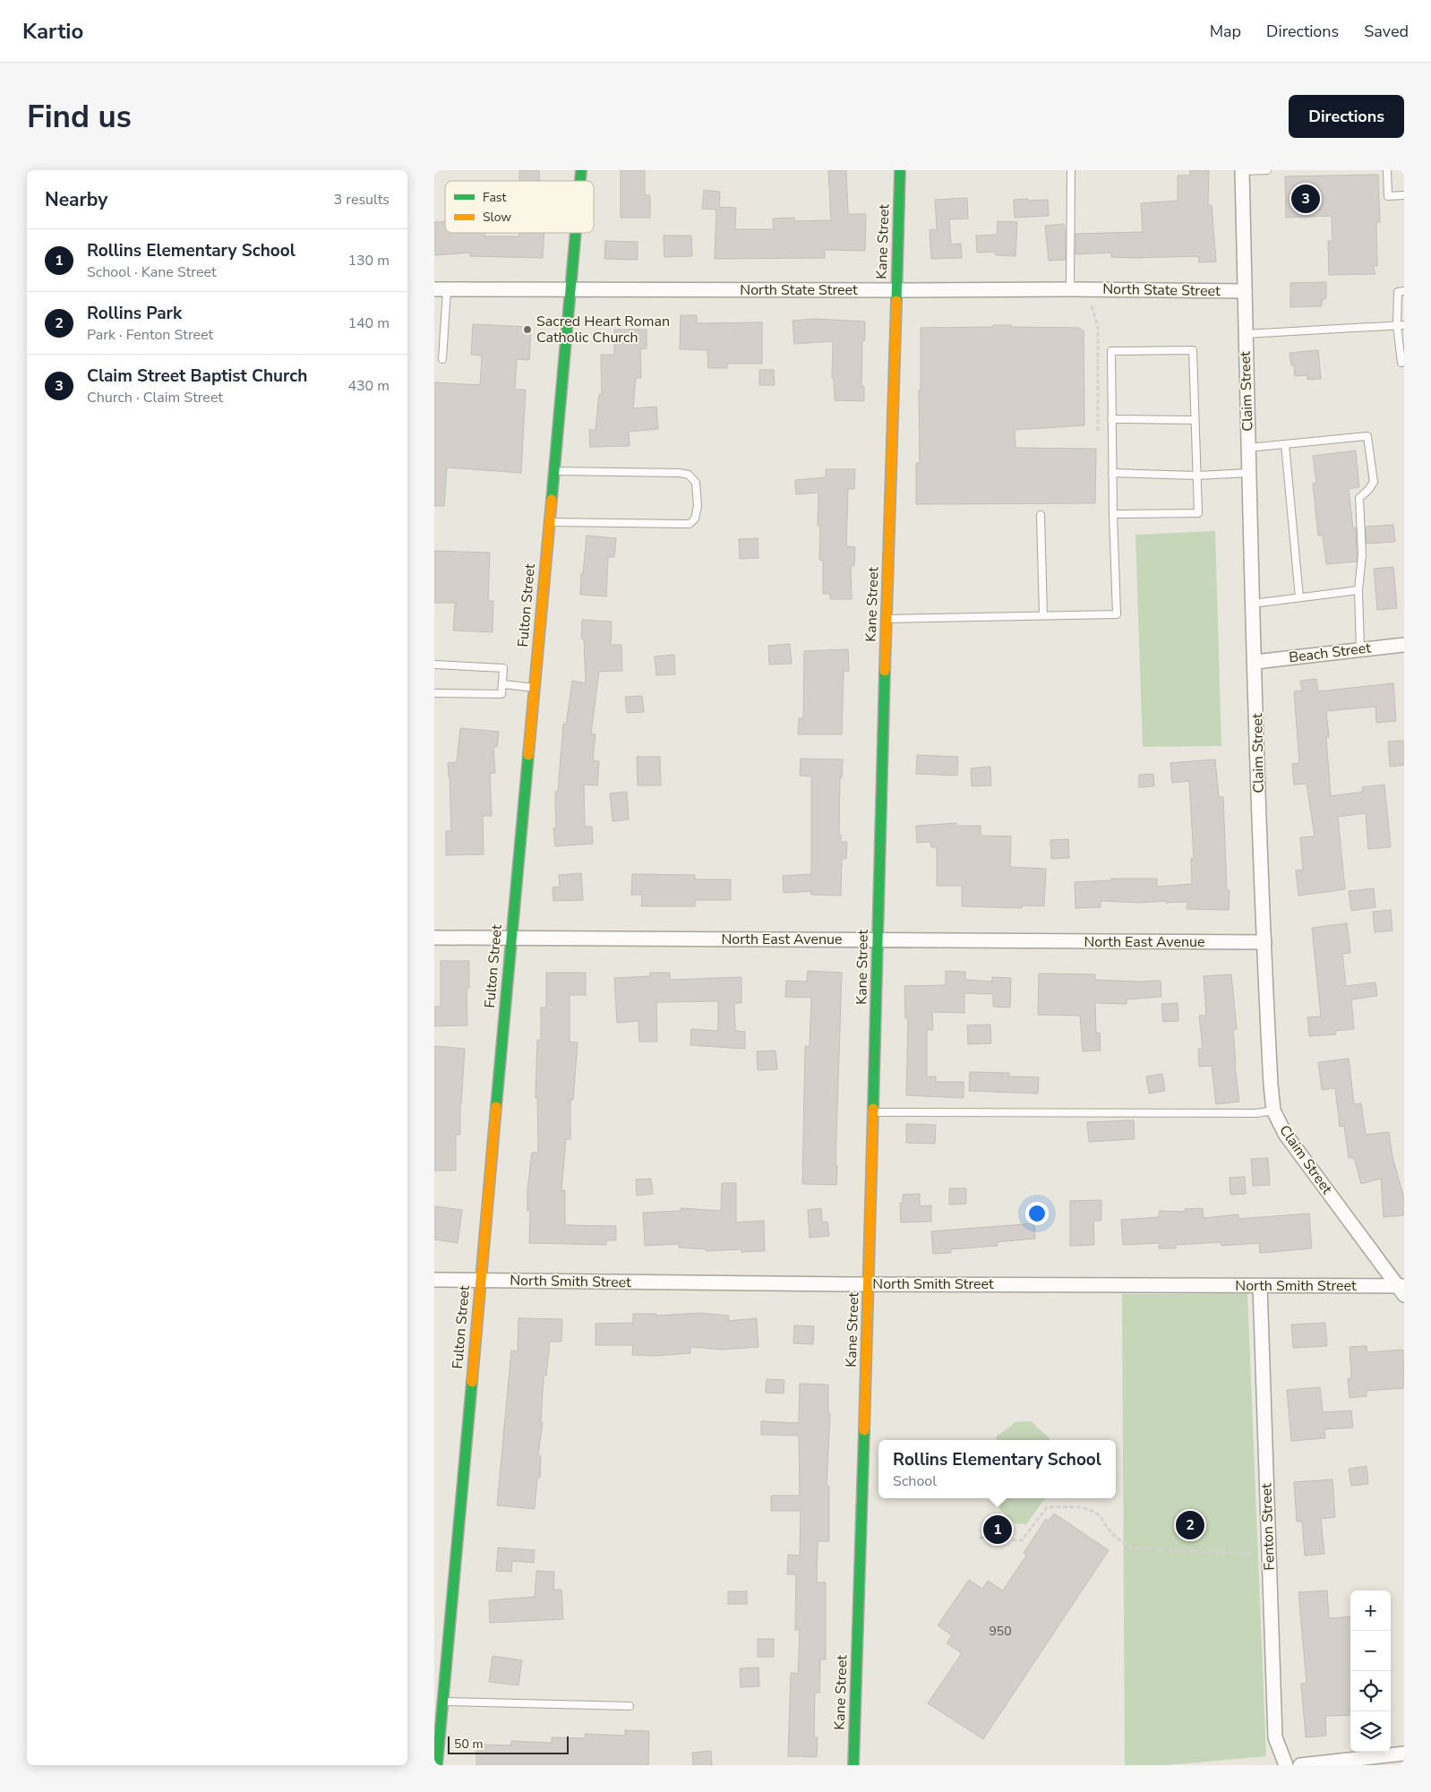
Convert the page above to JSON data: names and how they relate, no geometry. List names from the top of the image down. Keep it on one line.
{"streets":{"street":["Kane Street","North State Street","Claim Street","Fulton Street","Beach Street","North East Avenue","North Smith Street","Fenton Street"]},"crossings":[["Kane Street","North State Street"],["Kane Street","North East Avenue"],["Kane Street","North Smith Street"],["North State Street","Claim Street"],["North State Street","Fulton Street"],["Claim Street","Beach Street"],["Claim Street","North East Avenue"],["Claim Street","North Smith Street"],["Fulton Street","North East Avenue"],["Fulton Street","North Smith Street"],["North Smith Street","Fenton Street"]],"places":["Sacred Heart Roman Catholic Church"],"house_numbers":["950"],"legend":["Fast","Slow"],"scale_bar":"50 m","page":{"header":"Kartio","nav":["Map","Directions","Saved"],"buttons":"Directions","title":"Find us","heading":["Nearby","3 results"],"pins":["3","2","1"],"list":[{"mark":"1","name":"Rollins Elementary School","note":"School · Kane Street","value":"130 m"},{"mark":"2","name":"Rollins Park","note":"Park · Fenton Street","value":"140 m"},{"mark":"3","name":"Claim Street Baptist Church","note":"Church · Claim Street","value":"430 m"}],"popup":["Rollins Elementary School","School"],"map_buttons":["+","−"],"scale":"50 m"}}
